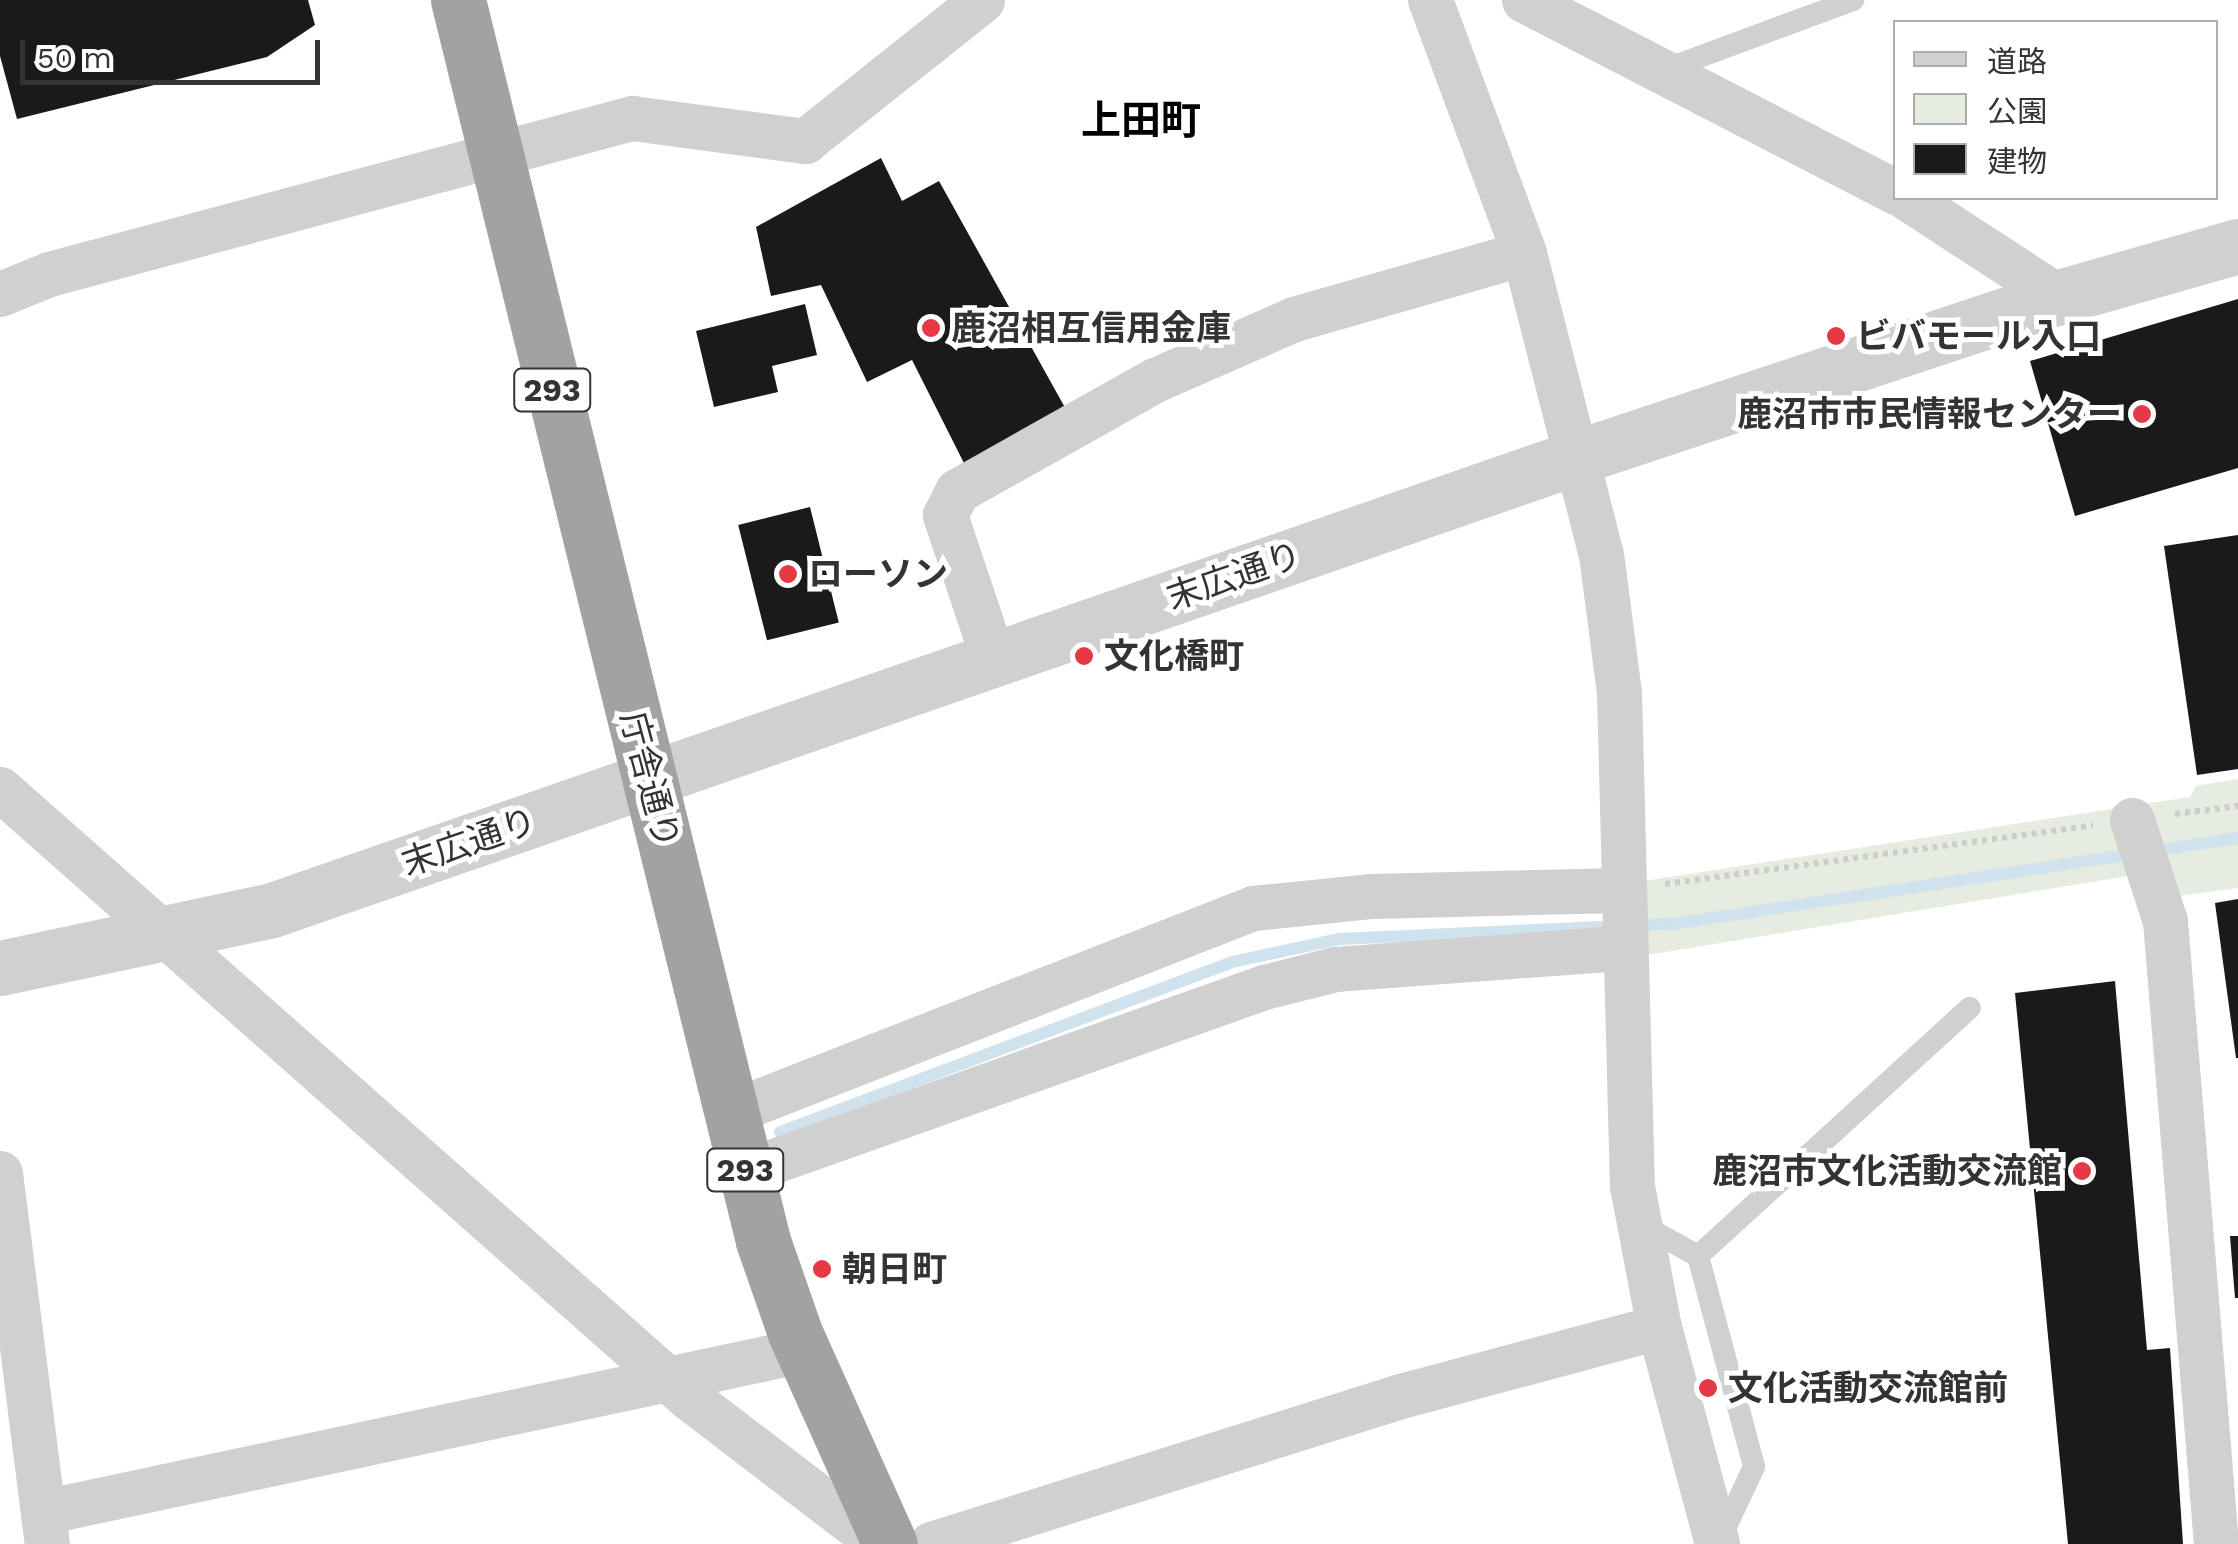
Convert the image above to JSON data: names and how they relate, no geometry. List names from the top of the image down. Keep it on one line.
{"streets":{"highway":["293","庁舎通り"],"street":["末広通り"]},"crossings":[["末広通り","庁舎通り"]],"districts":["上田町"],"places":["鹿沼相互信用金庫","ビバモール入口","鹿沼市市民情報センター","ローソン","文化橋町","鹿沼市文化活動交流館","朝日町","文化活動交流館前"],"legend":["道路","公園","建物"],"scale_bar":"50 m"}
